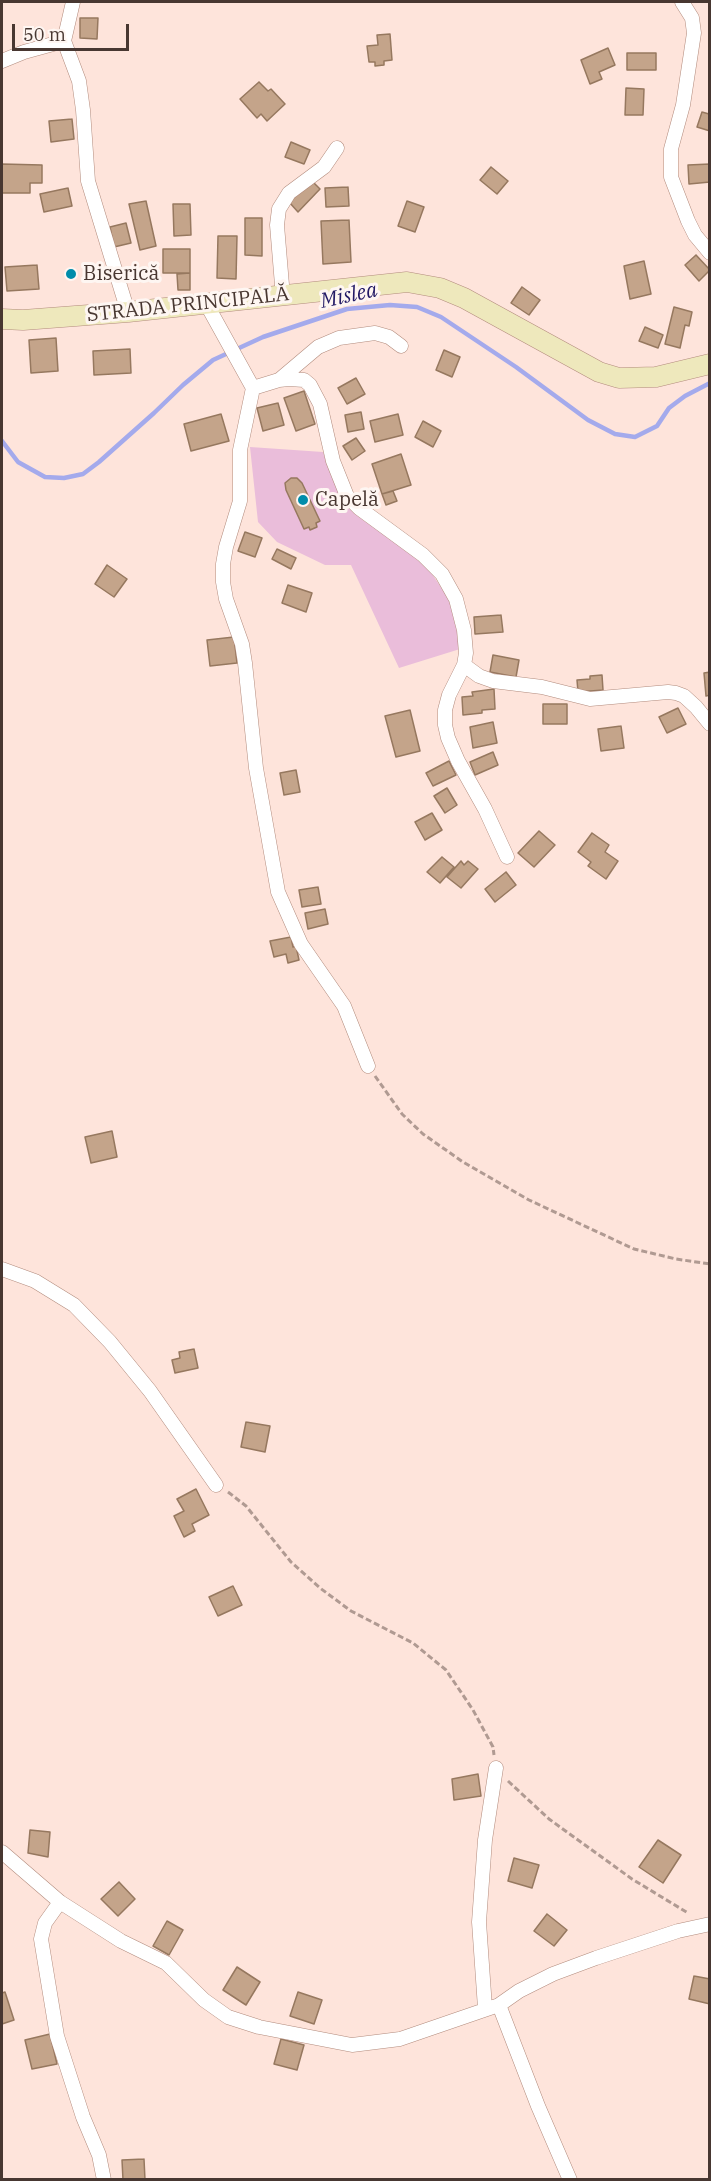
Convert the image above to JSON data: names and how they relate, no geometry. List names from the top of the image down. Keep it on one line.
{"streets":{"main road":["STRADA PRINCIPALĂ"]},"water":["Mislea"],"places":["Biserică","Capelă"],"scale_bar":"50 m"}
